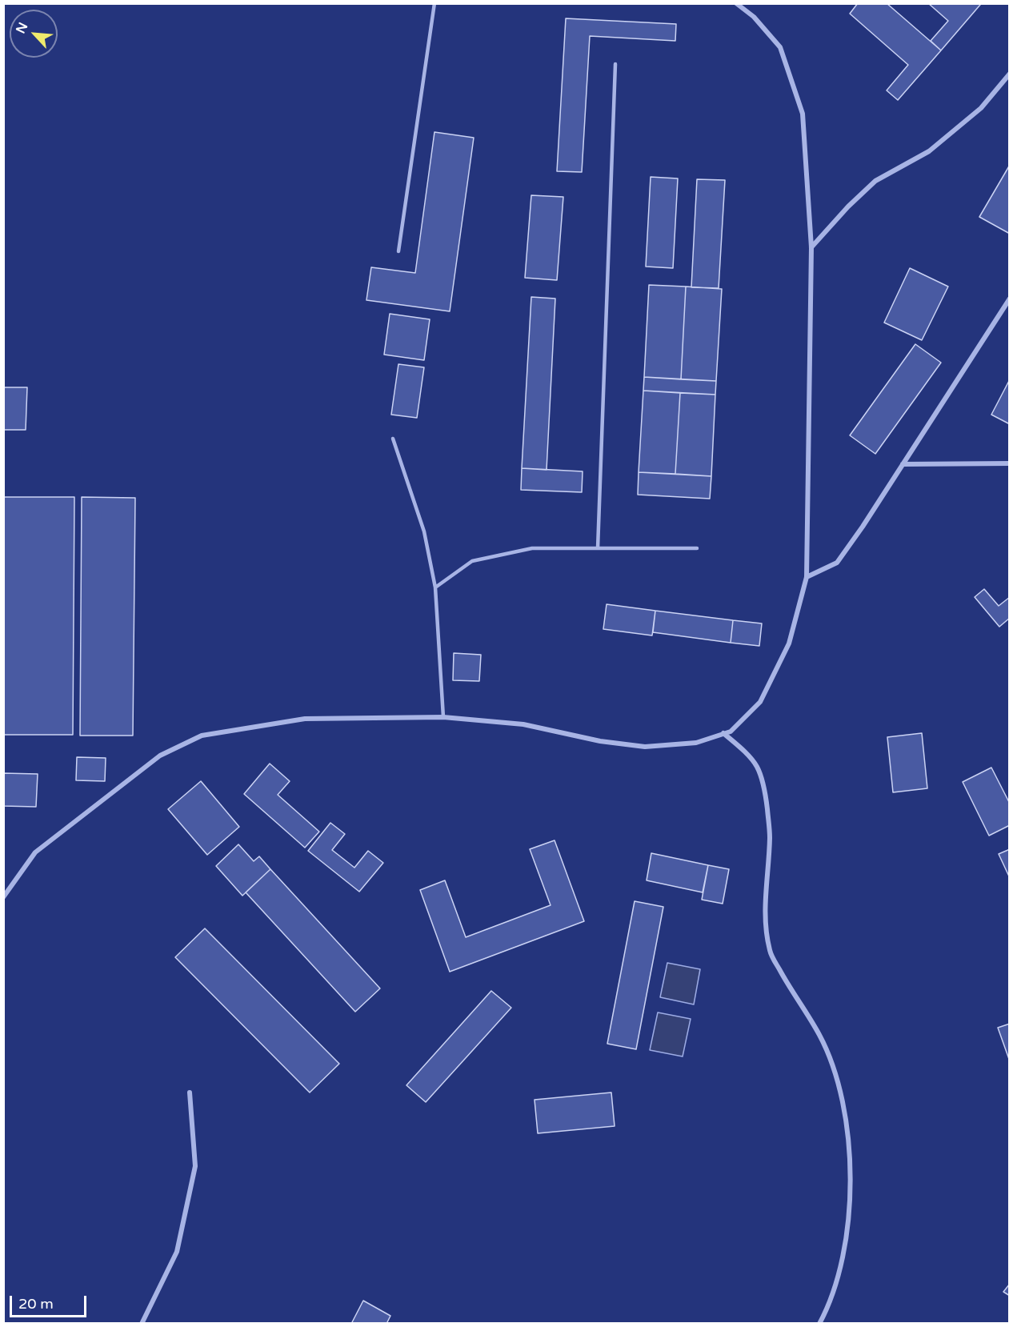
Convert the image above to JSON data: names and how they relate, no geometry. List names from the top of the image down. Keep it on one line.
{"scale_bar":"20 m","north":"top left"}
